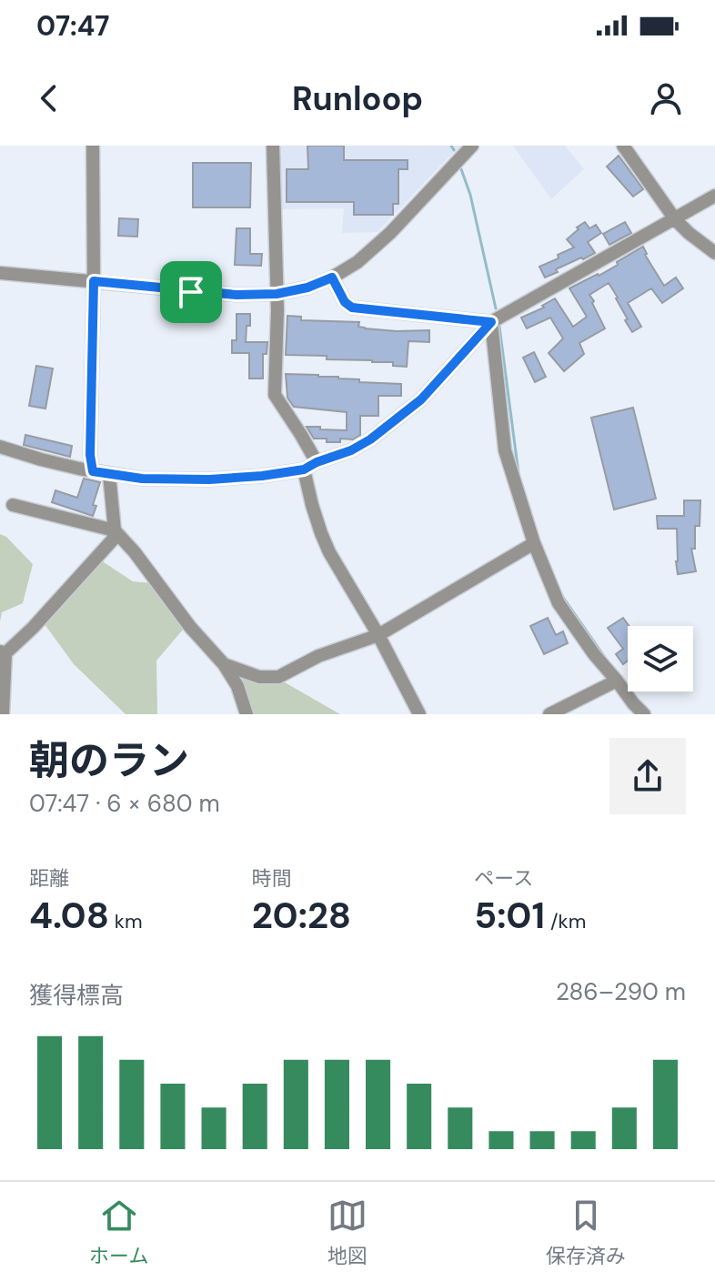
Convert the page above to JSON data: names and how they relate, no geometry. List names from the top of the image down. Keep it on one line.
{"page":{"status":"07:47","header":"Runloop","heading":["朝のラン","07:47 · 6 × 680 m"],"stats":[["距離","4.08 km"],["時間","20:28"],["ペース","5:01 /km"]],"chart":["獲得標高","286–290 m"],"tabs":["ホーム","地図","保存済み"]}}
